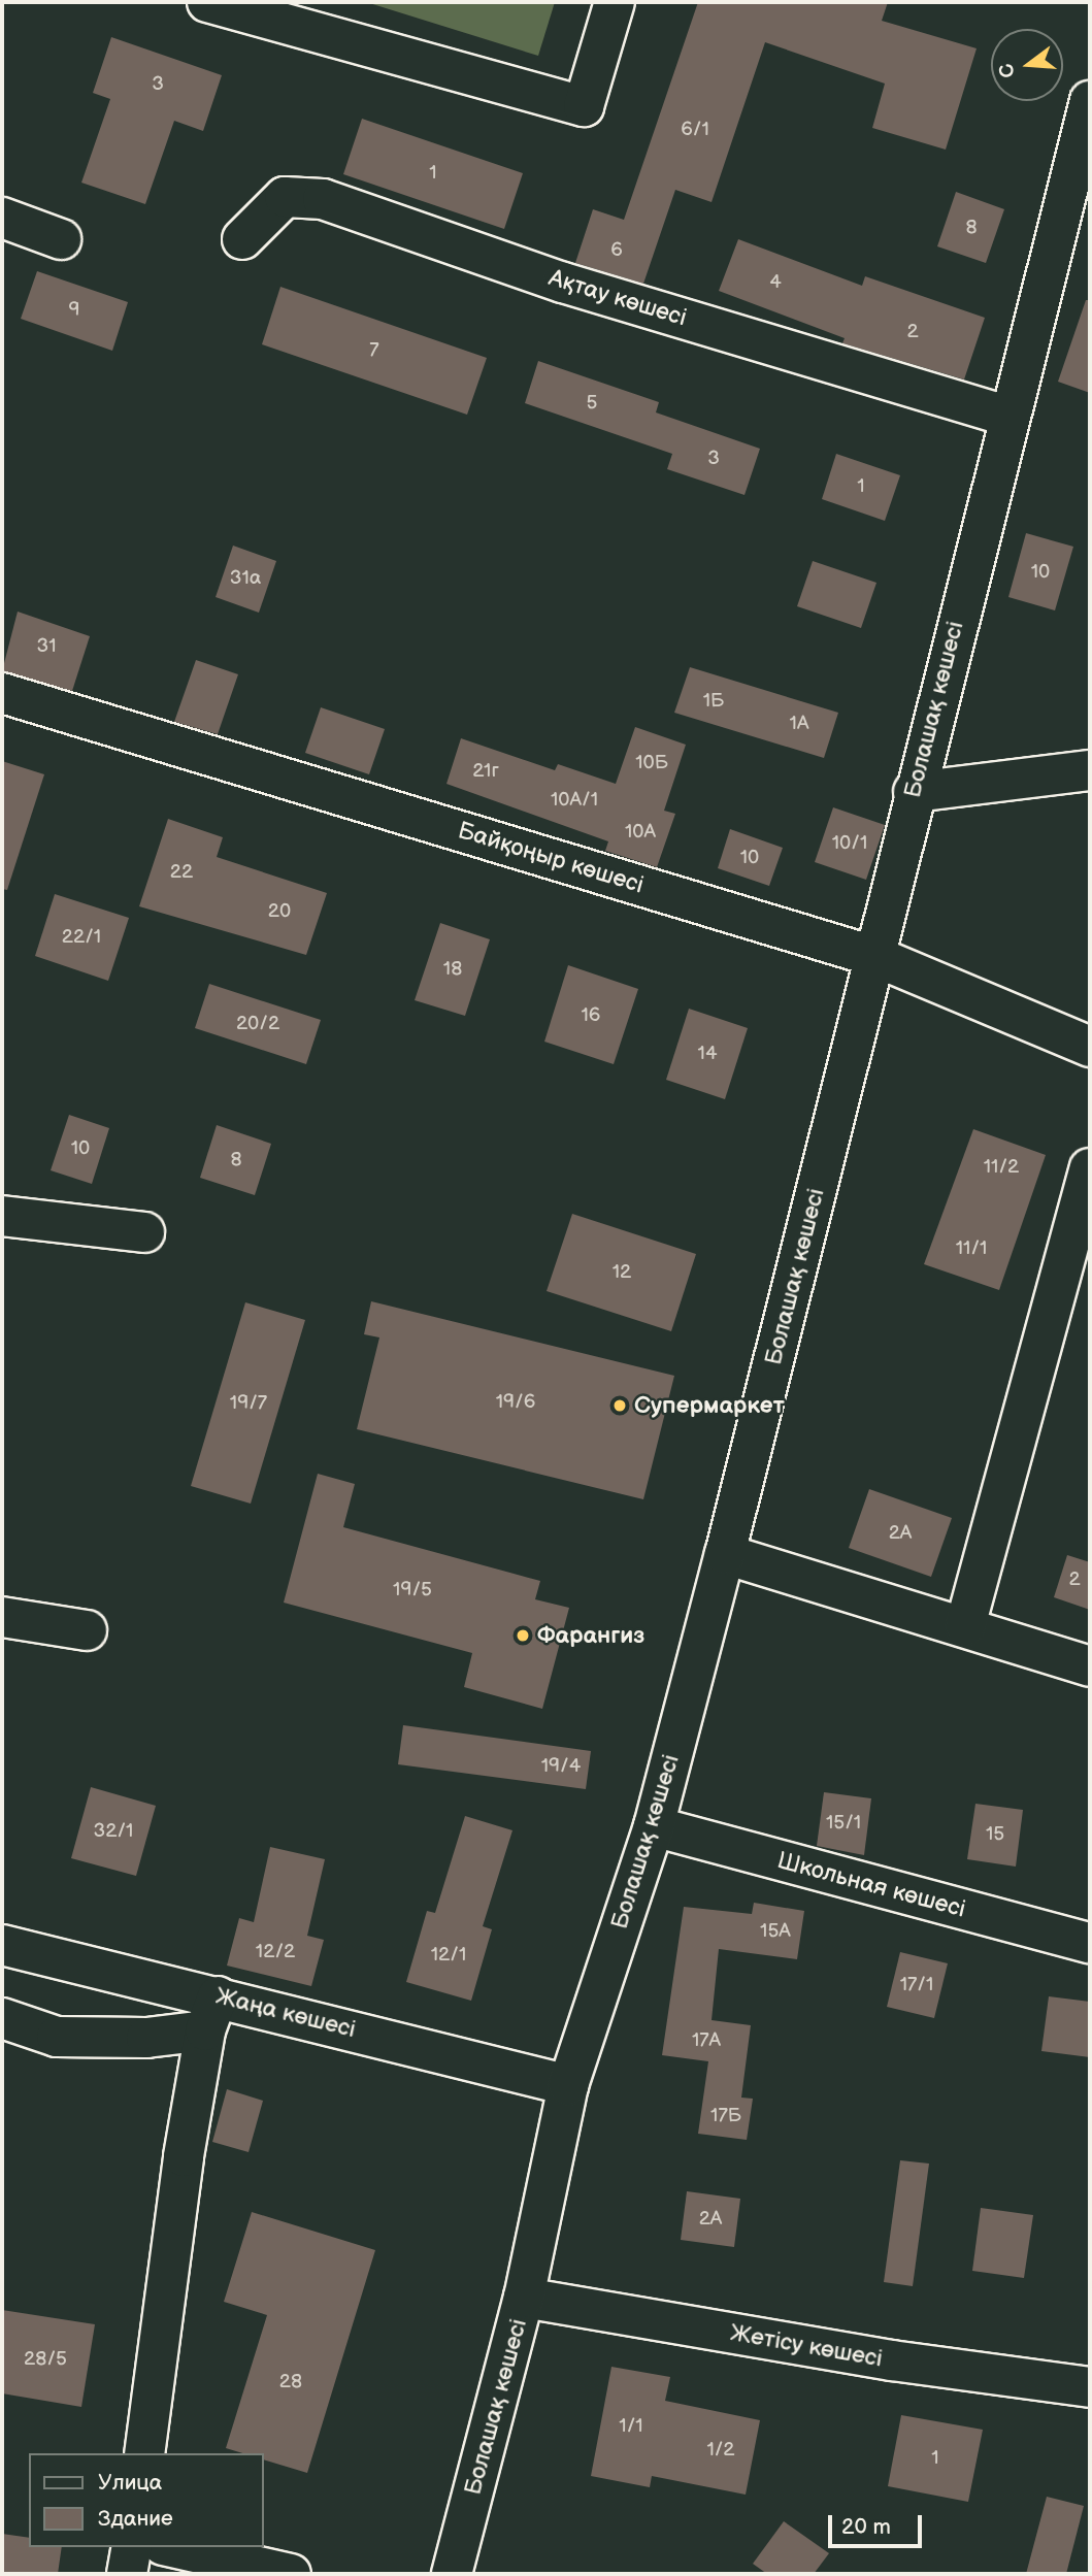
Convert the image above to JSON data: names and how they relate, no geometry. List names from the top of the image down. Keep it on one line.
{"streets":{"street":["Ақтау көшесі","Болашақ көшесі","Байқоңыр көшесі","Школьная көшесі","Жаңа көшесі","Жетісу көшесі"]},"crossings":[["Ақтау көшесі","Болашақ көшесі"],["Болашақ көшесі","Байқоңыр көшесі"],["Болашақ көшесі","Школьная көшесі"],["Болашақ көшесі","Жаңа көшесі"],["Болашақ көшесі","Жетісу көшесі"]],"places":["Супермаркет","Фарангиз"],"house_numbers":["3","6/1","1","8","6","4","9","2","7","5","3","1","10","31а","31","1Б","1А","10Б","21г","10А/1","10А","10/1","10","22","20","22/1","18","16","20/2","14","10","8","11/2","11/1","12","19/6","19/7","2А","2","19/5","19/4","15/1","32/1","15","15А","12/2","12/1","17/1","17А","17Б","2А","28/5","28","1/1","1/2","1"],"legend":["Улица","Здание"],"scale_bar":"20 m","north":"left"}
